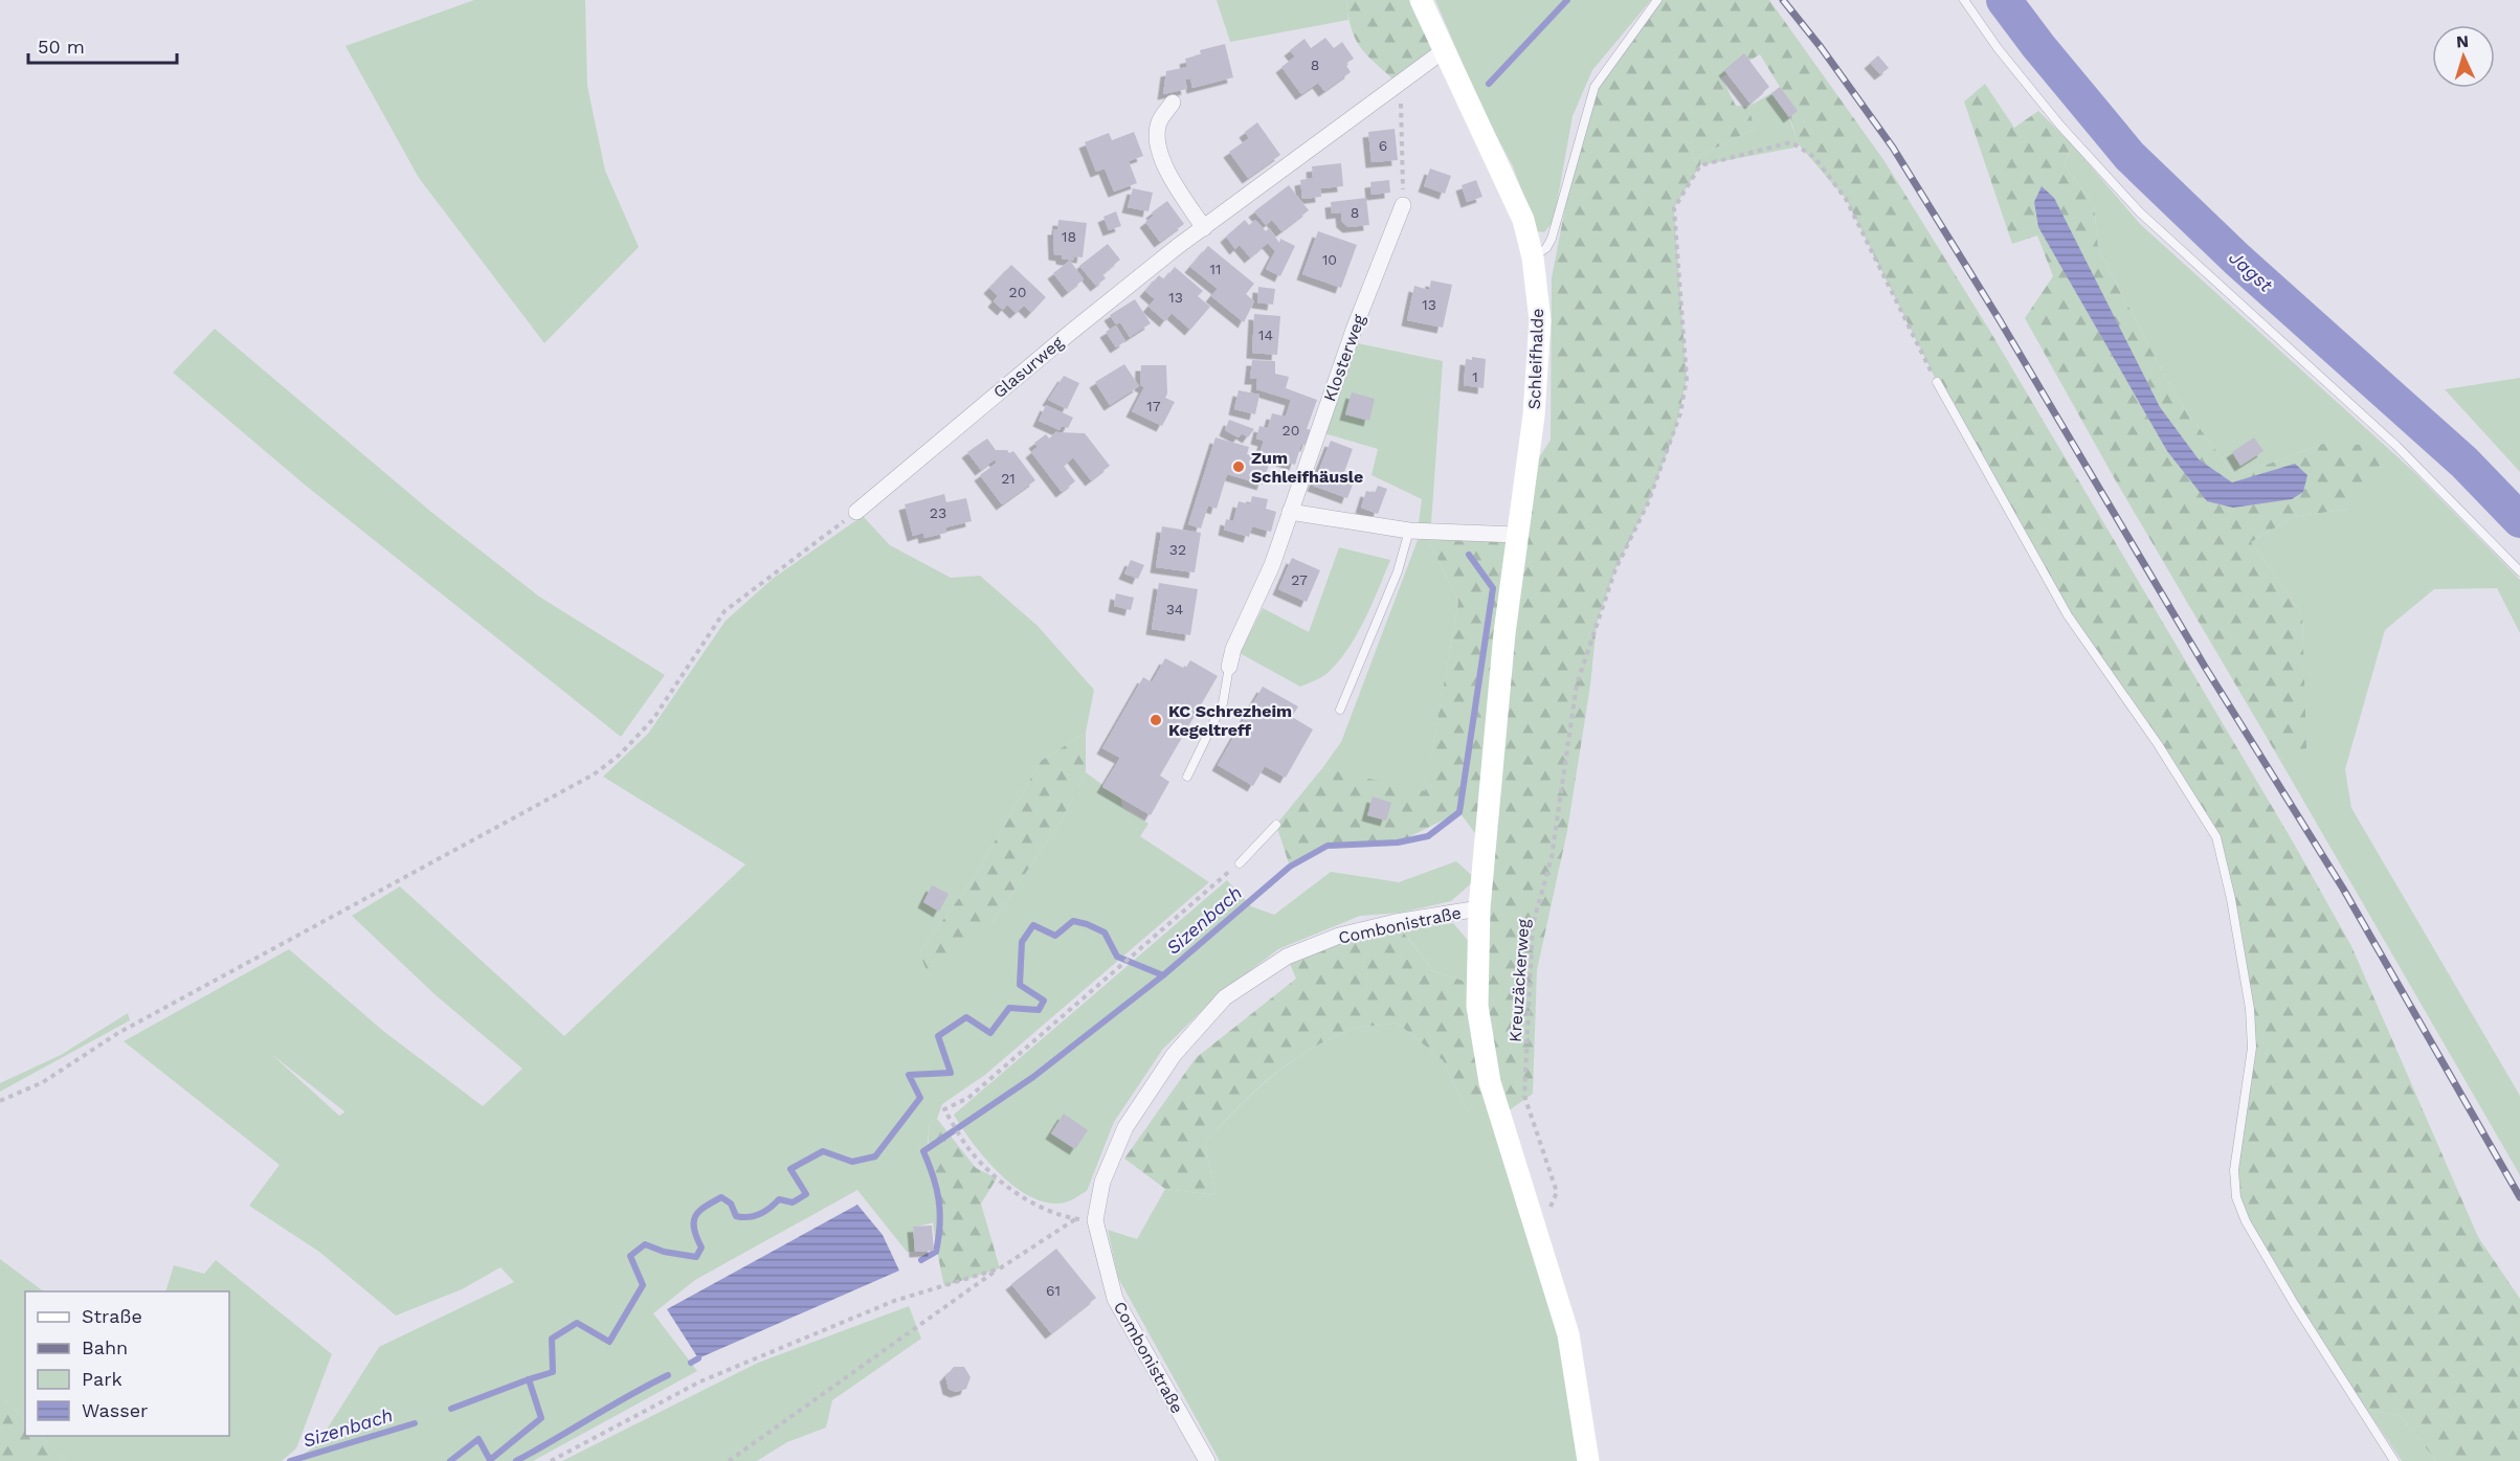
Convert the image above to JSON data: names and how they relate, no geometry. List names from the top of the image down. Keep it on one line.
{"streets":{"main road":["Schleifhalde"],"street":["Klosterweg","Glasurweg","Combonistraße"],"path":["Kreuzäckerweg"]},"crossings":[["Schleifhalde","Glasurweg"],["Schleifhalde","Combonistraße"],["Schleifhalde","Kreuzäckerweg"]],"water":["Jagst","Sizenbach"],"places":["Zum Schleifhäusle","KC Schrezheim Kegeltreff"],"house_numbers":["8","6","8","18","10","11","20","13","13","14","1","17","20","21","23","32","27","34","61"],"legend":["Straße","Bahn","Park","Wasser"],"scale_bar":"50 m","north":"top"}
